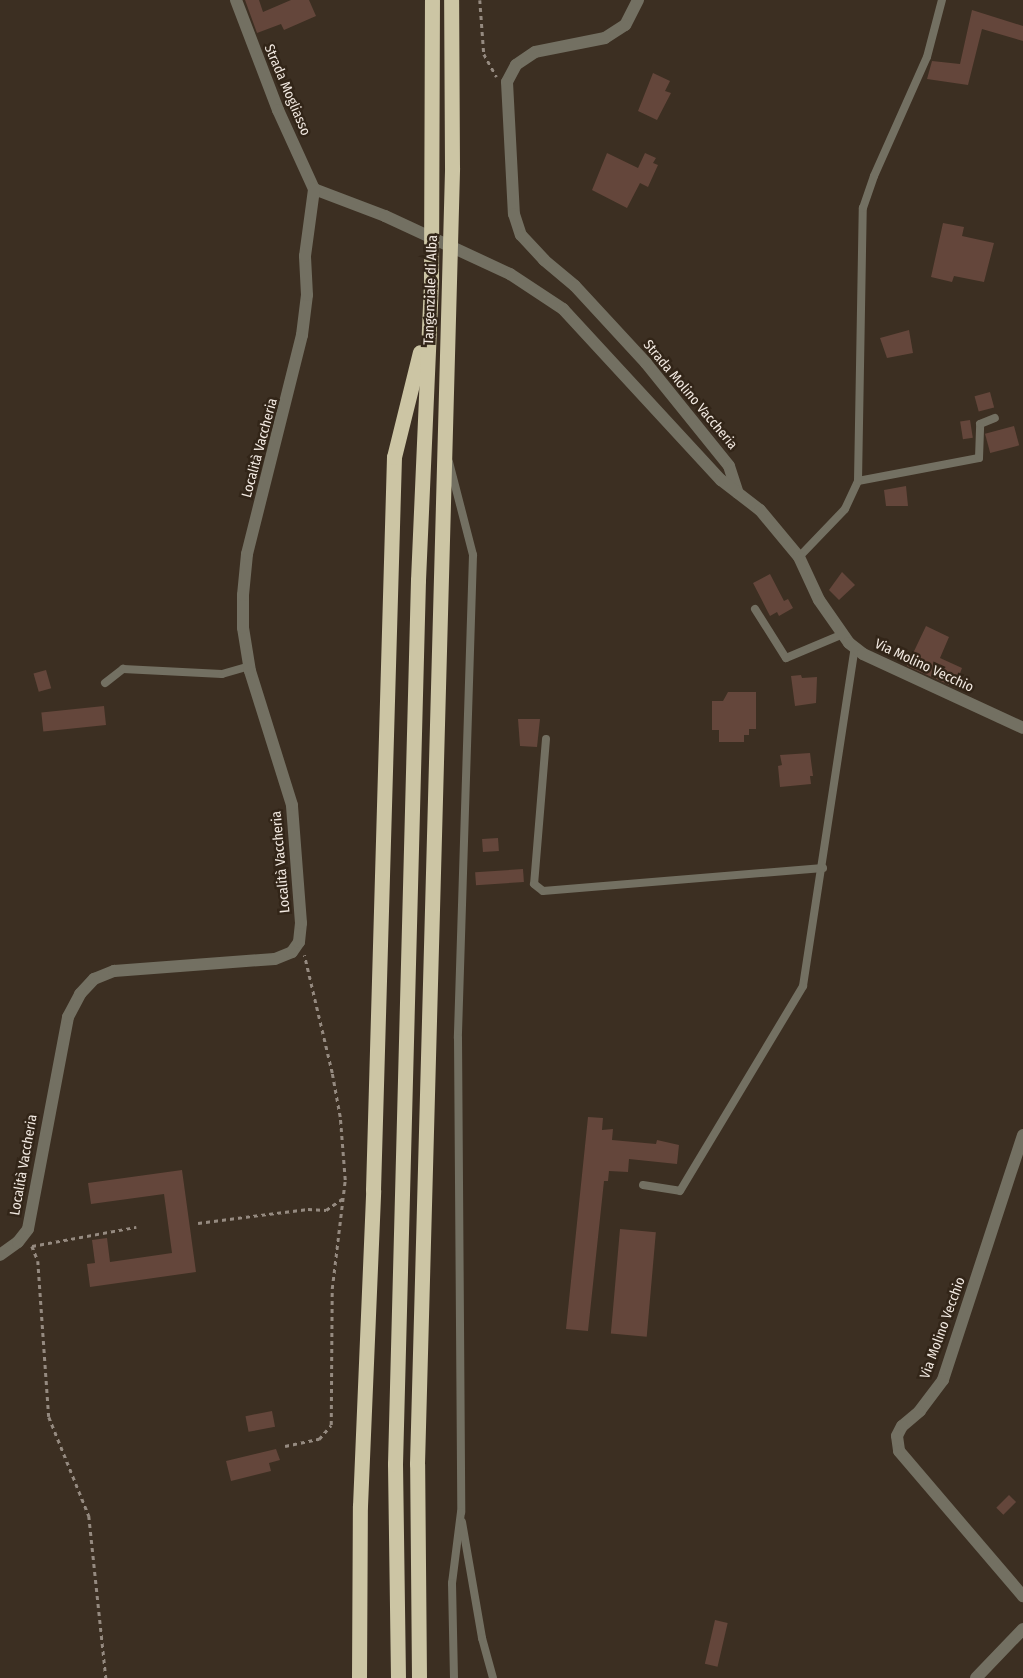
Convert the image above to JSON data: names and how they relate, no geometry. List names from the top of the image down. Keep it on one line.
{"streets":{"highway":["Tangenziale di Alba"],"street":["Strada Mogliasso","Strada Molino Vaccheria","Località Vaccheria","Via Molino Vecchio"]},"crossings":[["Strada Mogliasso","Località Vaccheria"],["Strada Molino Vaccheria","Via Molino Vecchio"]]}
